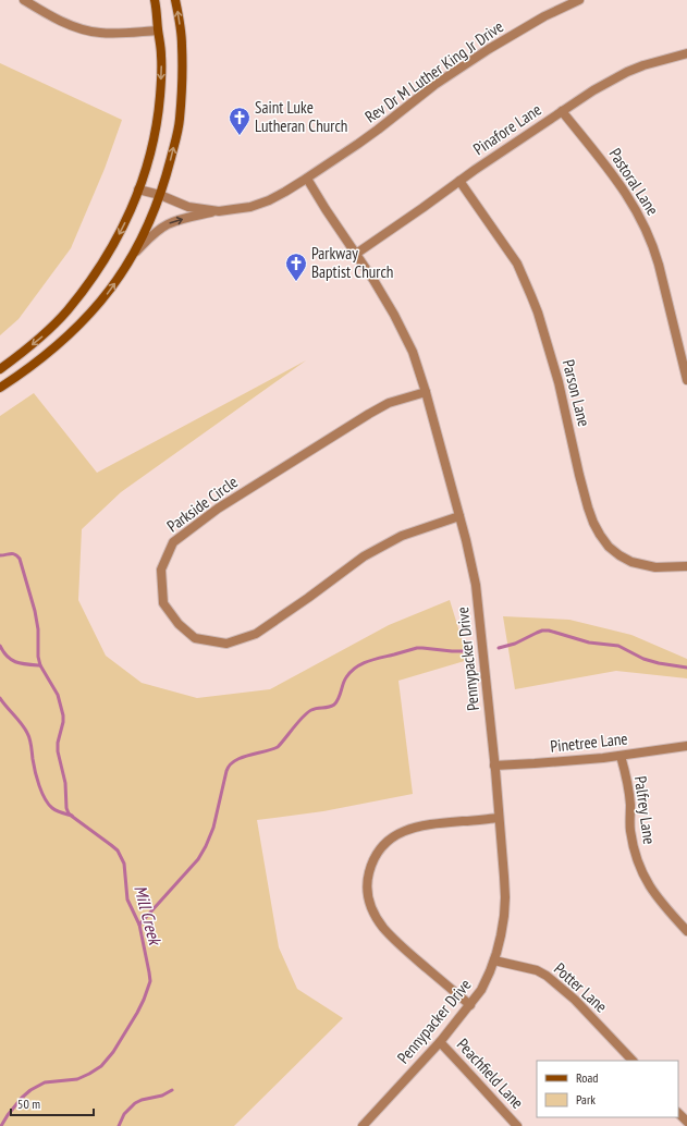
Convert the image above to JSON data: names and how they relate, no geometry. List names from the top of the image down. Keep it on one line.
{"streets":{"street":["Rev Dr M Luther King Jr Drive","Pinafore Lane","Pastoral Lane","Parson Lane","Parkside Circle","Pennypacker Drive","Pinetree Lane","Palfrey Lane","Potter Lane","Peachfield Lane"]},"crossings":[["Rev Dr M Luther King Jr Drive","Pennypacker Drive"],["Pinafore Lane","Pastoral Lane"],["Pinafore Lane","Parson Lane"],["Pinafore Lane","Pennypacker Drive"],["Parkside Circle","Pennypacker Drive"],["Pennypacker Drive","Pinetree Lane"],["Pennypacker Drive","Potter Lane"],["Pennypacker Drive","Peachfield Lane"],["Pinetree Lane","Palfrey Lane"]],"water":["Mill Creek"],"places":{"church":["Saint Luke Lutheran Church","Parkway Baptist Church"]},"legend":["Road","Park"],"scale_bar":"50 m"}
